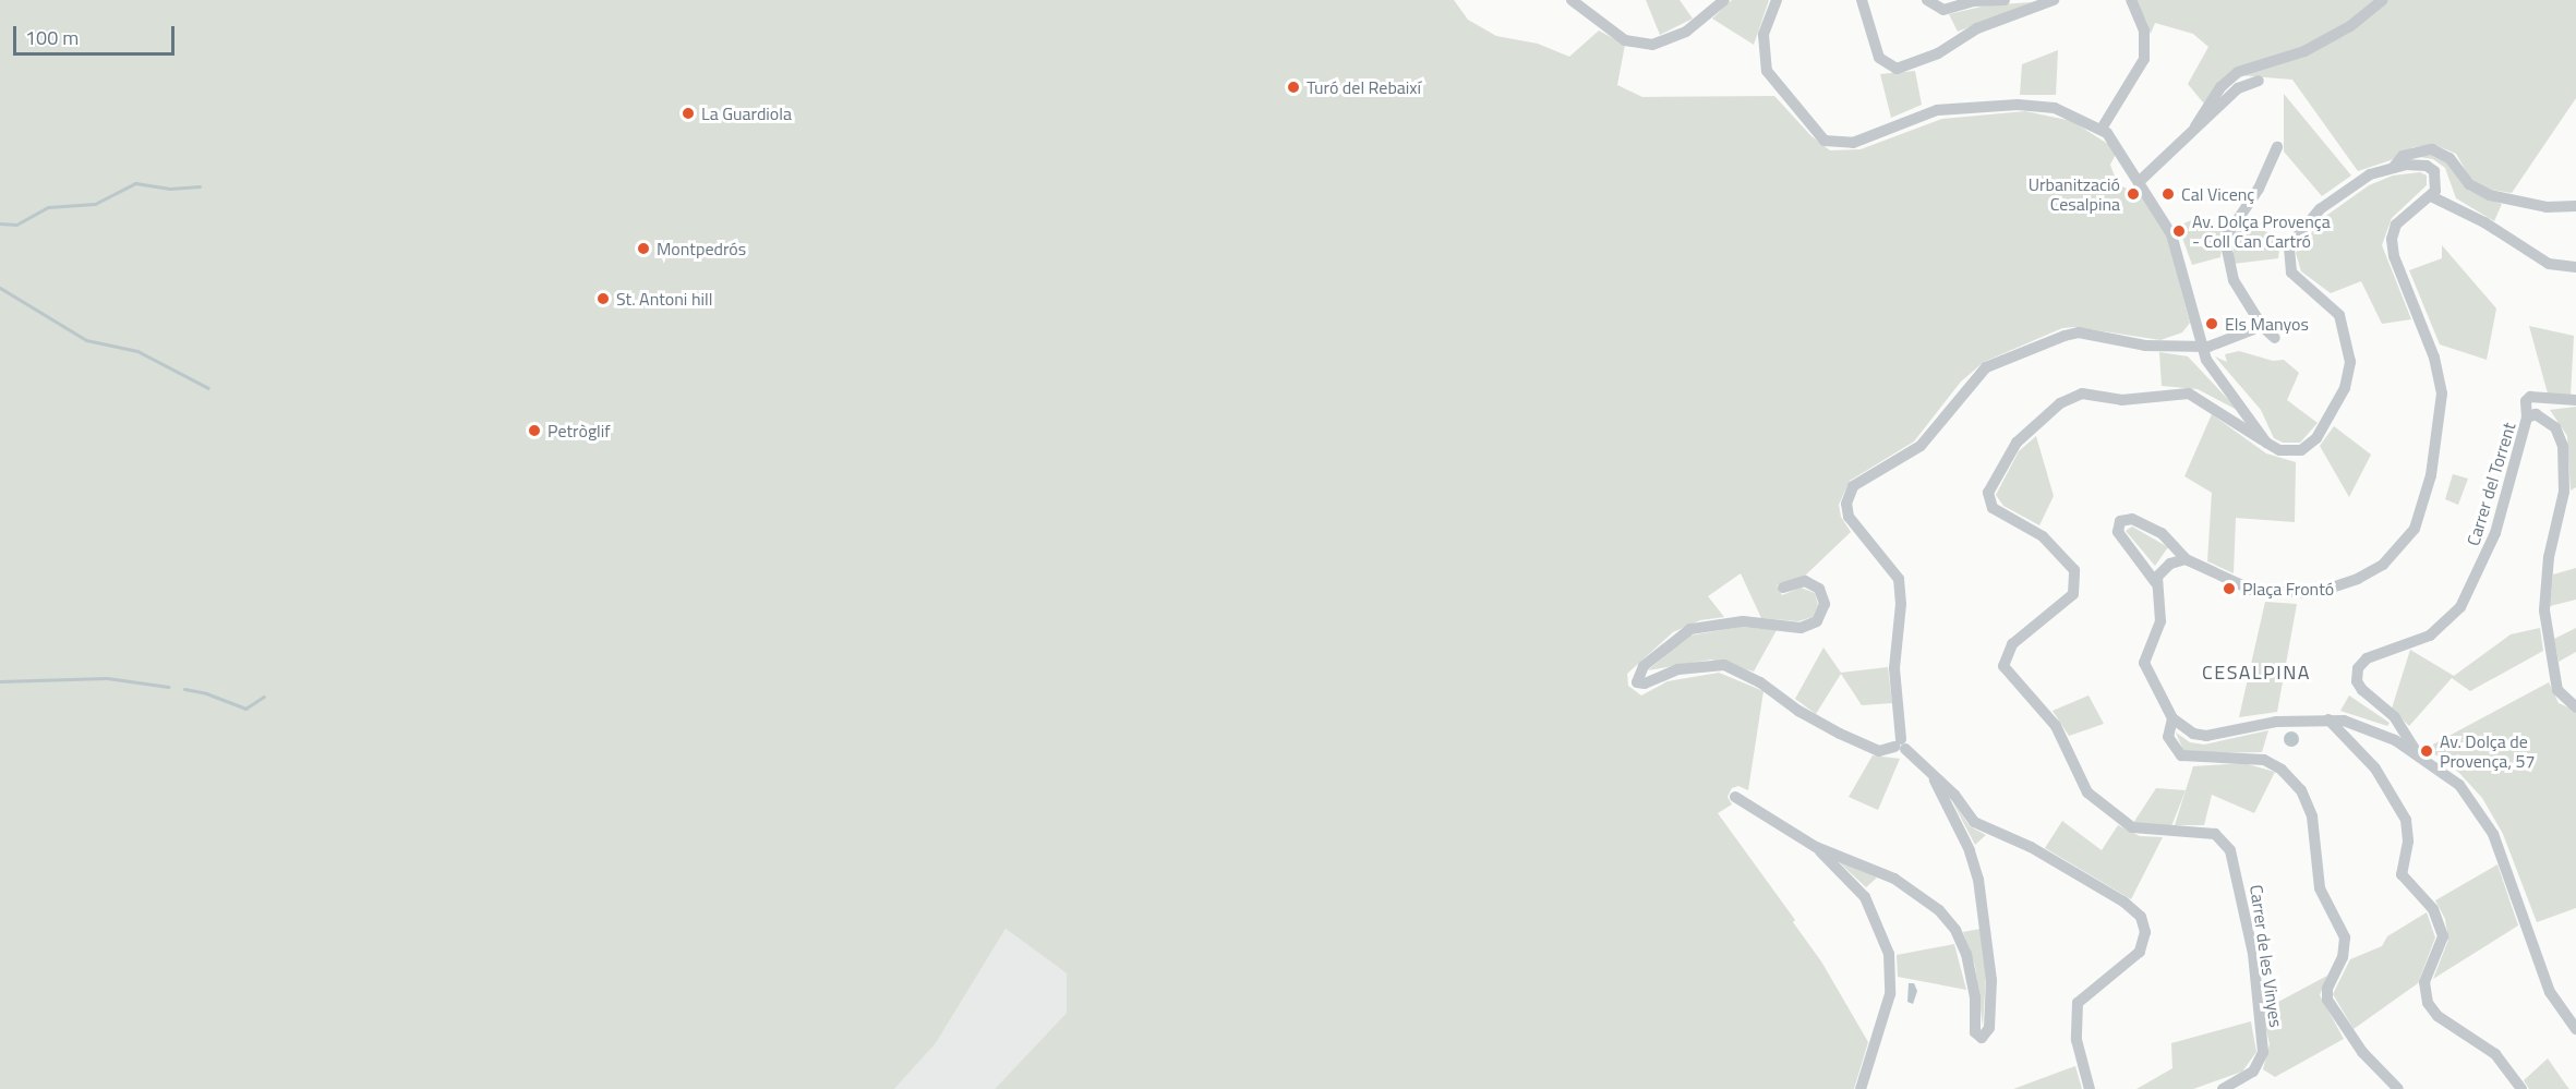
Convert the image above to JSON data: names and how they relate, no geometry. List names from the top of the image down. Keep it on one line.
{"streets":{"street":["Carrer del Torrent","Carrer de les Vinyes"]},"districts":["CESALPINA"],"places":["Turó del Rebaixí","La Guardiola","Urbanització Cesalpina","Cal Vicenç","Av. Dolça Provença - Coll Can Cartró","Montpedrós","St. Antoni hill","Els Manyos","Petròglif","Plaça Frontó","Av. Dolça de Provença, 57"],"scale_bar":"100 m"}
